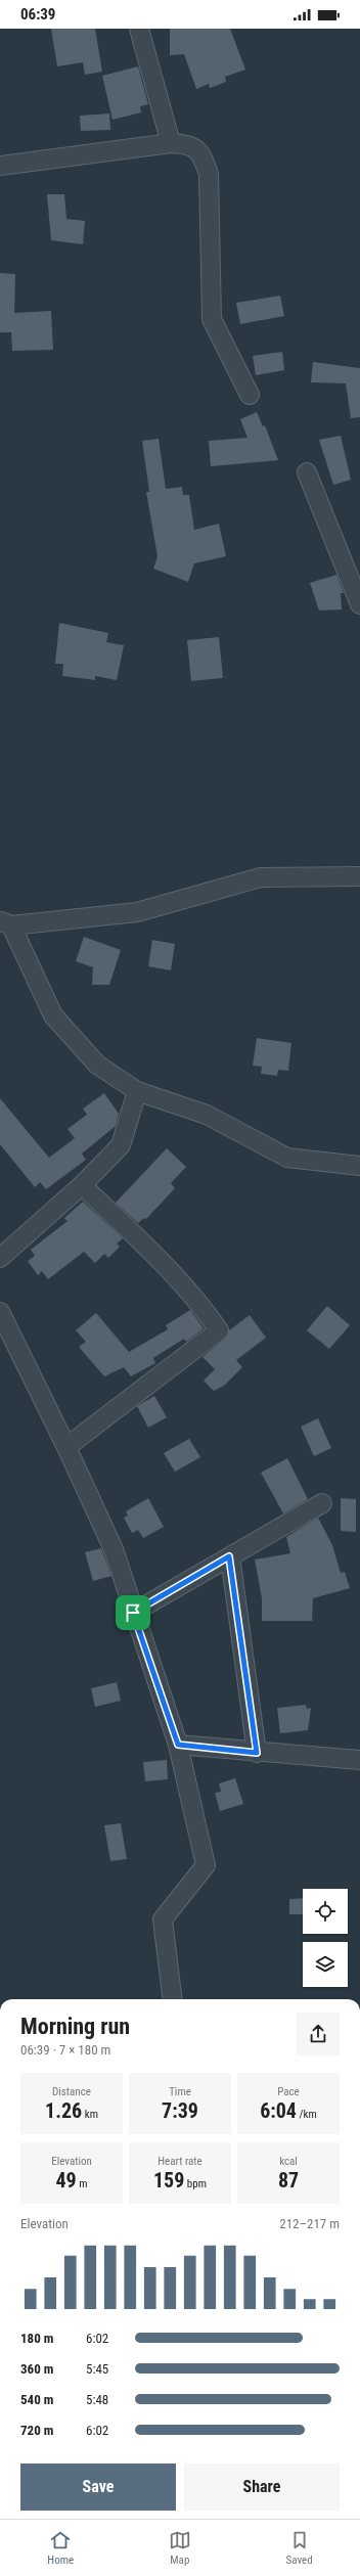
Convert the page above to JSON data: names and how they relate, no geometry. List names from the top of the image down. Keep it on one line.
{"page":{"status":"06:39","heading":["Morning run","06:39 · 7 × 180 m"],"stats":[["Distance","1.26 km"],["Time","7:39"],["Pace","6:04 /km"],["Elevation","49 m"],["Heart rate","159 bpm"],["kcal","87"]],"chart":["Elevation","212–217 m"],"list":[{"name":"180 m","note":"6:02"},{"name":"360 m","note":"5:45"},{"name":"540 m","note":"5:48"},{"name":"720 m","note":"6:02"}],"buttons":["Save","Share"],"tabs":["Home","Map","Saved"]}}
